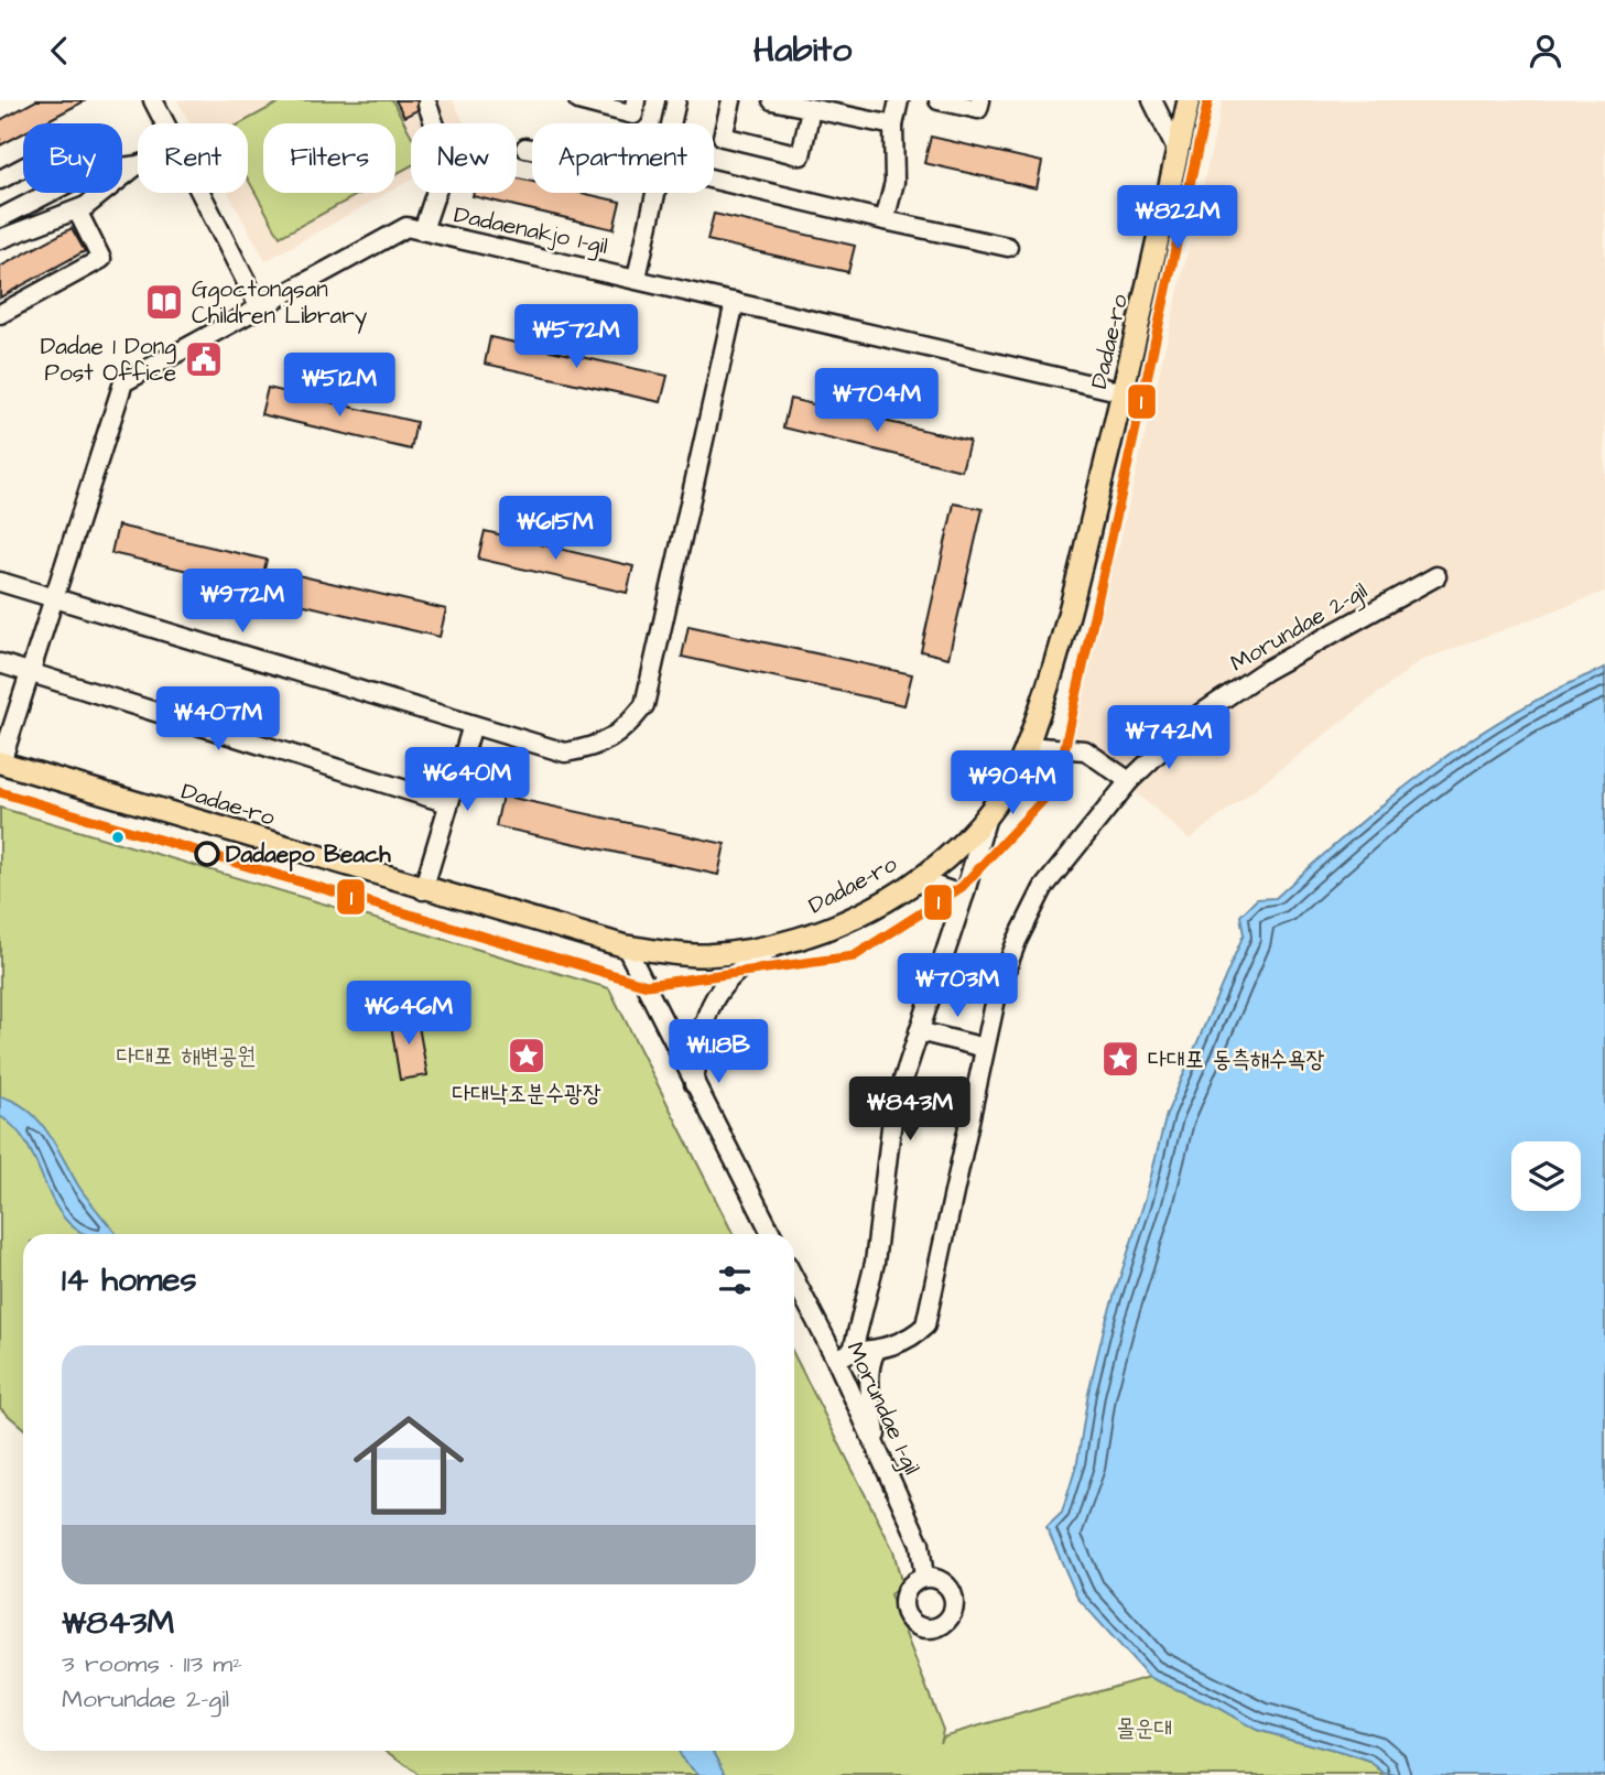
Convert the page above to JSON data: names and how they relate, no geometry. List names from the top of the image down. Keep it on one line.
{"streets":{"main road":["Dadae-ro"],"street":["Dadaenakjo 1-gil","Morundae 2-gil","Morundae 1-gil"]},"crossings":[["Dadaenakjo 1-gil","Dadae-ro"]],"parks":["다대포 해변공원","몰운대"],"places":{"library":["Ggoctongsan Children Library"],"public building":["Dadae 1 Dong Post Office"],"other":["Dadaepo Beach"],"place":["다대낙조분수광장","다대포 동측해수욕장"]},"lines":["metro line 1"],"page":{"header":"Habito","chip":["Buy","Rent","Filters","New","Apartment"],"price":["₩822M","₩572M","₩512M","₩704M","₩615M","₩972M","₩407M","₩742M","₩640M","₩904M","₩703M","₩646M","₩1.18B","₩843M"],"heading":"14 homes","list":[{"name":"₩843M","note":"3 rooms · 113 m² · Morundae 2-gil"}]}}
